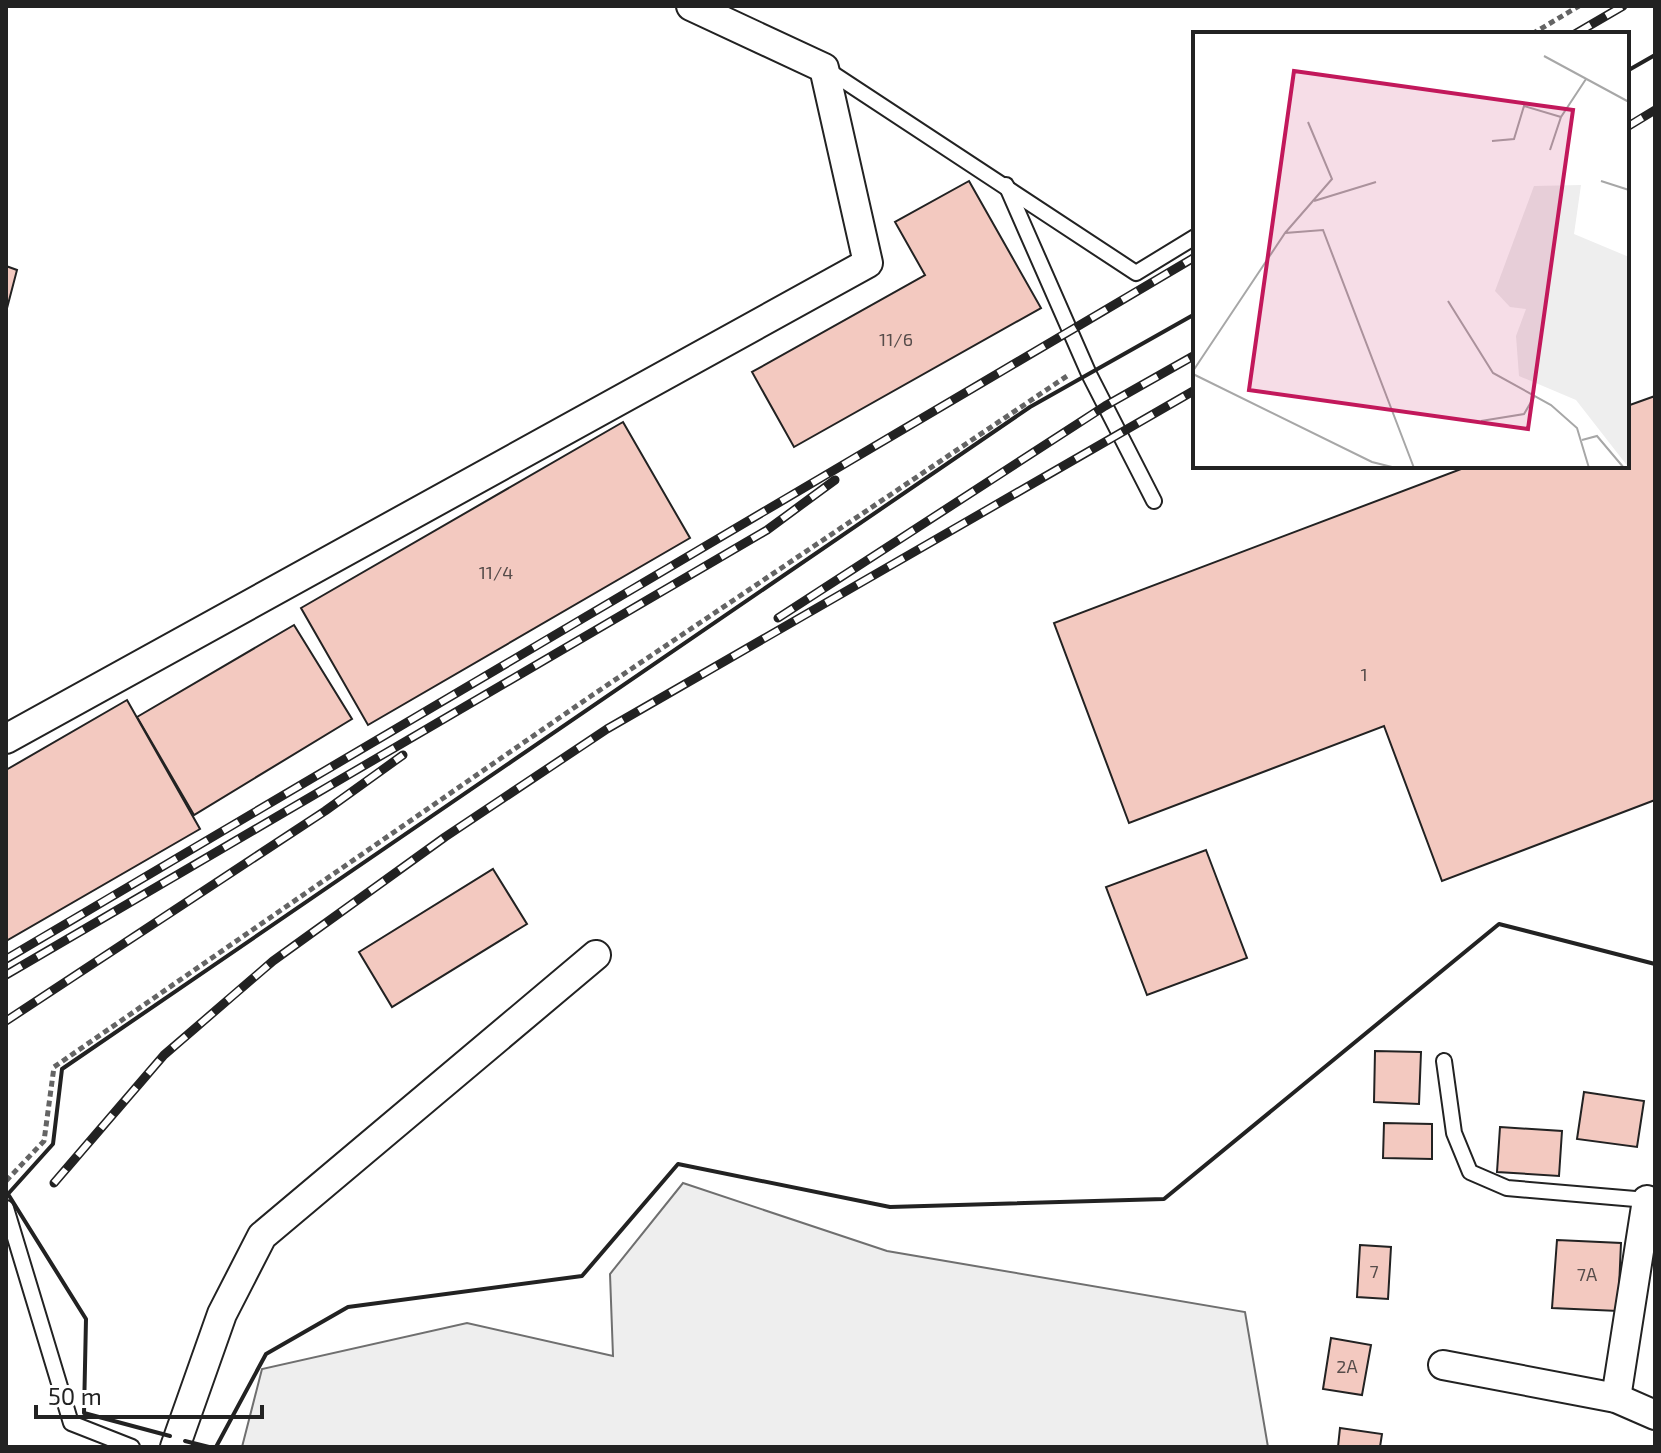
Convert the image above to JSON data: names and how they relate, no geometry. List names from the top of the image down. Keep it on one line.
{"house_numbers":["11/6","11/4","1","7","7А","2А"],"scale_bar":"50 m"}
